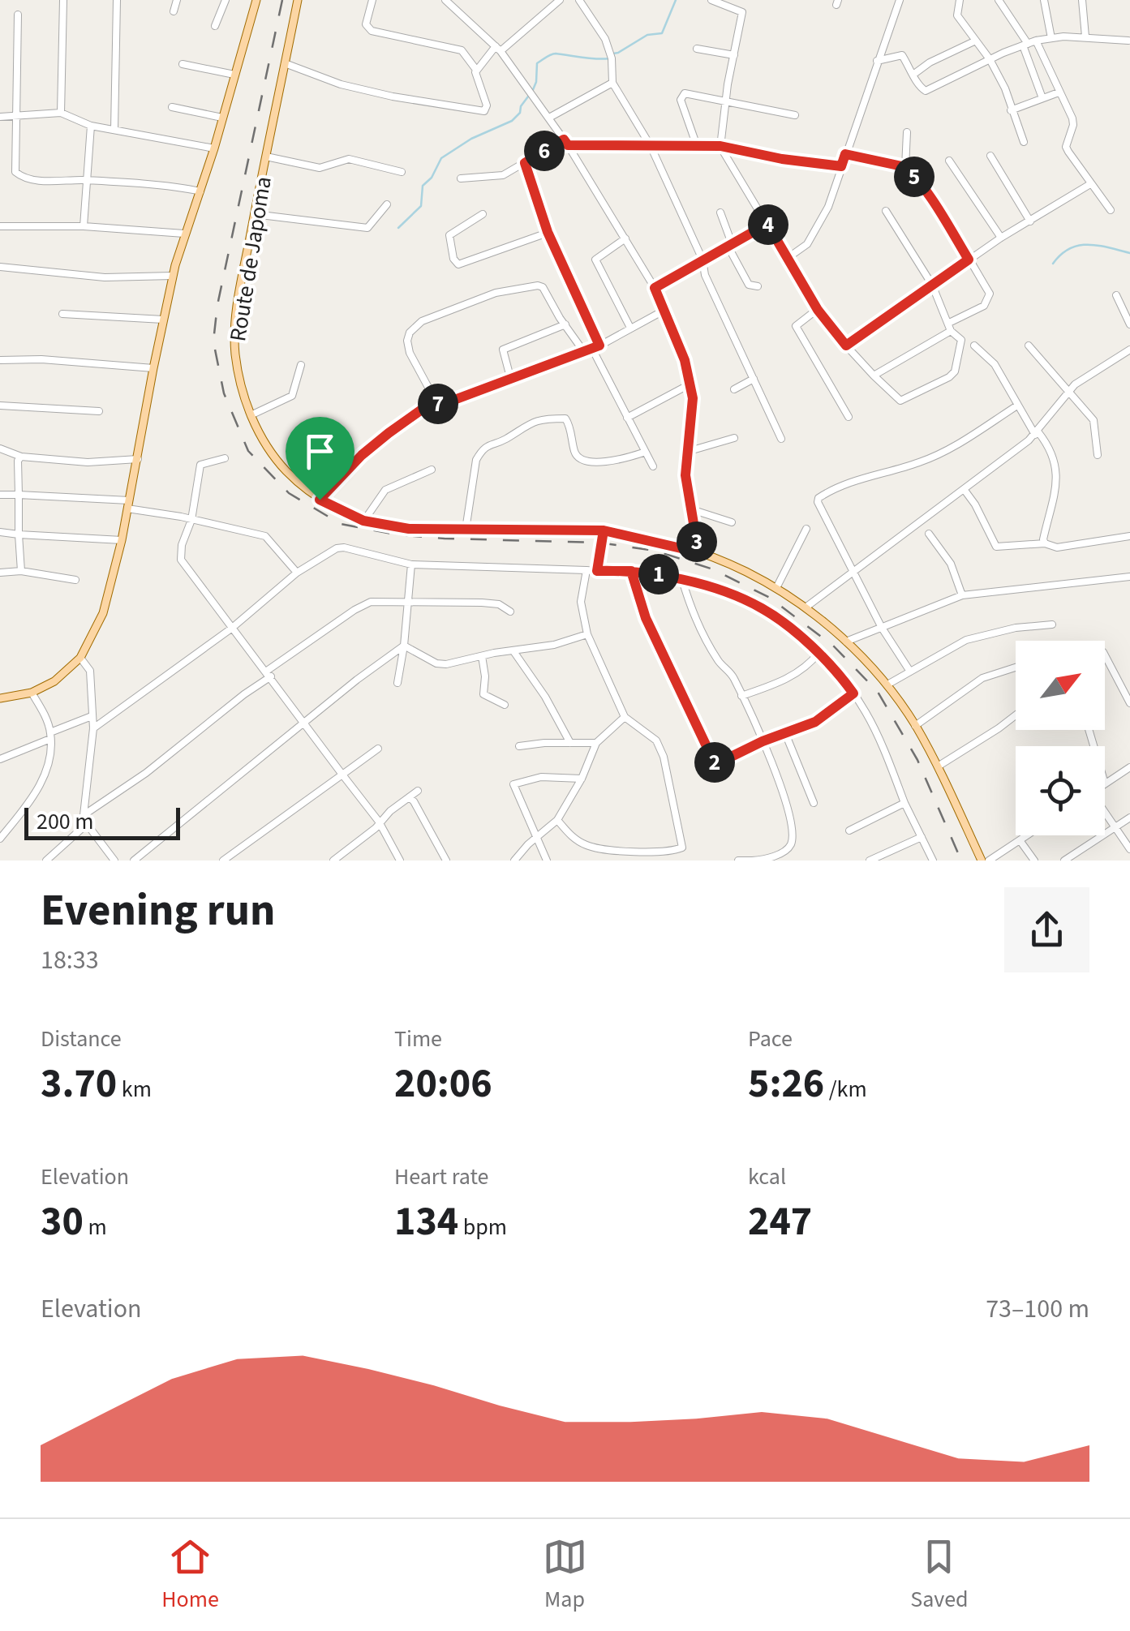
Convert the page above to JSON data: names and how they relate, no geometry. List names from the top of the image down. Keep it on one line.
{"streets":{"main road":["Route de Japoma"]},"scale_bar":"200 m","north":"top right","page":{"pins":["6","5","4","7","3","1","2"],"scale":"200 m","heading":["Evening run","18:33"],"stats":[["Distance","3.70 km"],["Time","20:06"],["Pace","5:26 /km"],["Elevation","30 m"],["Heart rate","134 bpm"],["kcal","247"]],"chart":["Elevation","73–100 m"],"tabs":["Home","Map","Saved"]}}
